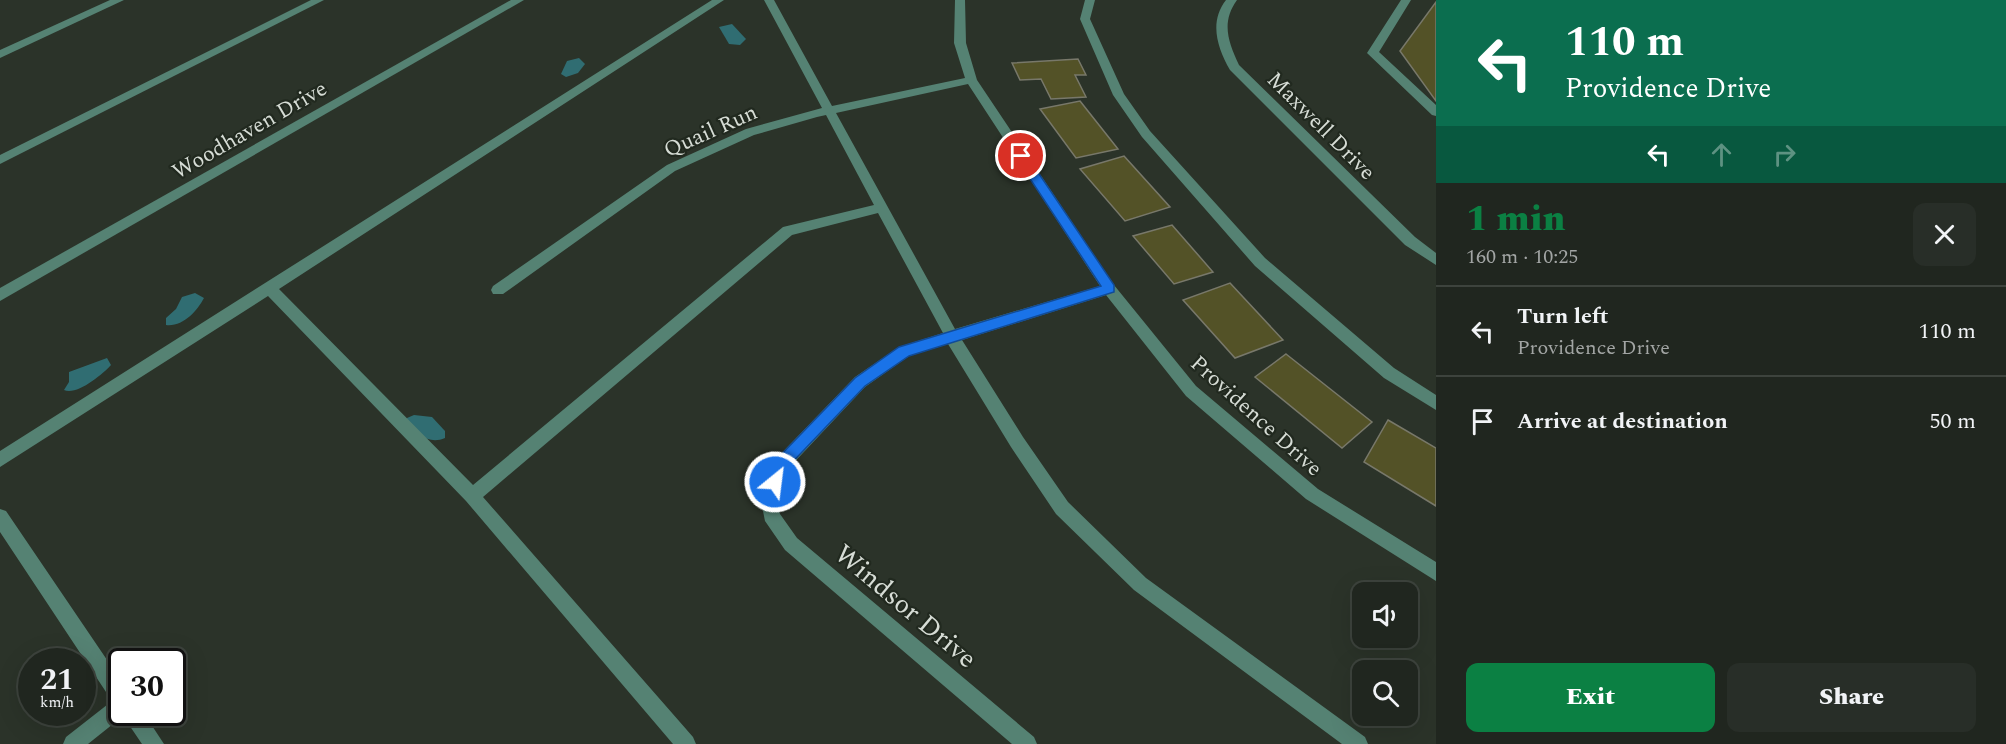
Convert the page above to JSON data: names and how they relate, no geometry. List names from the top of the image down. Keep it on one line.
{"streets":{"street":["Maxwell Drive","Woodhaven Drive","Quail Run","Providence Drive","Windsor Drive"]},"crossings":[["Quail Run","Providence Drive"]],"page":{"turn":["110 m","Providence Drive"],"heading":["1 min","160 m · 10:25"],"list":[{"name":"Turn left","note":"Providence Drive","value":"110 m"},{"name":"Arrive at destination","value":"50 m"}],"speed":"21 km/h","limit":"30","buttons":["Exit","Share"]}}
